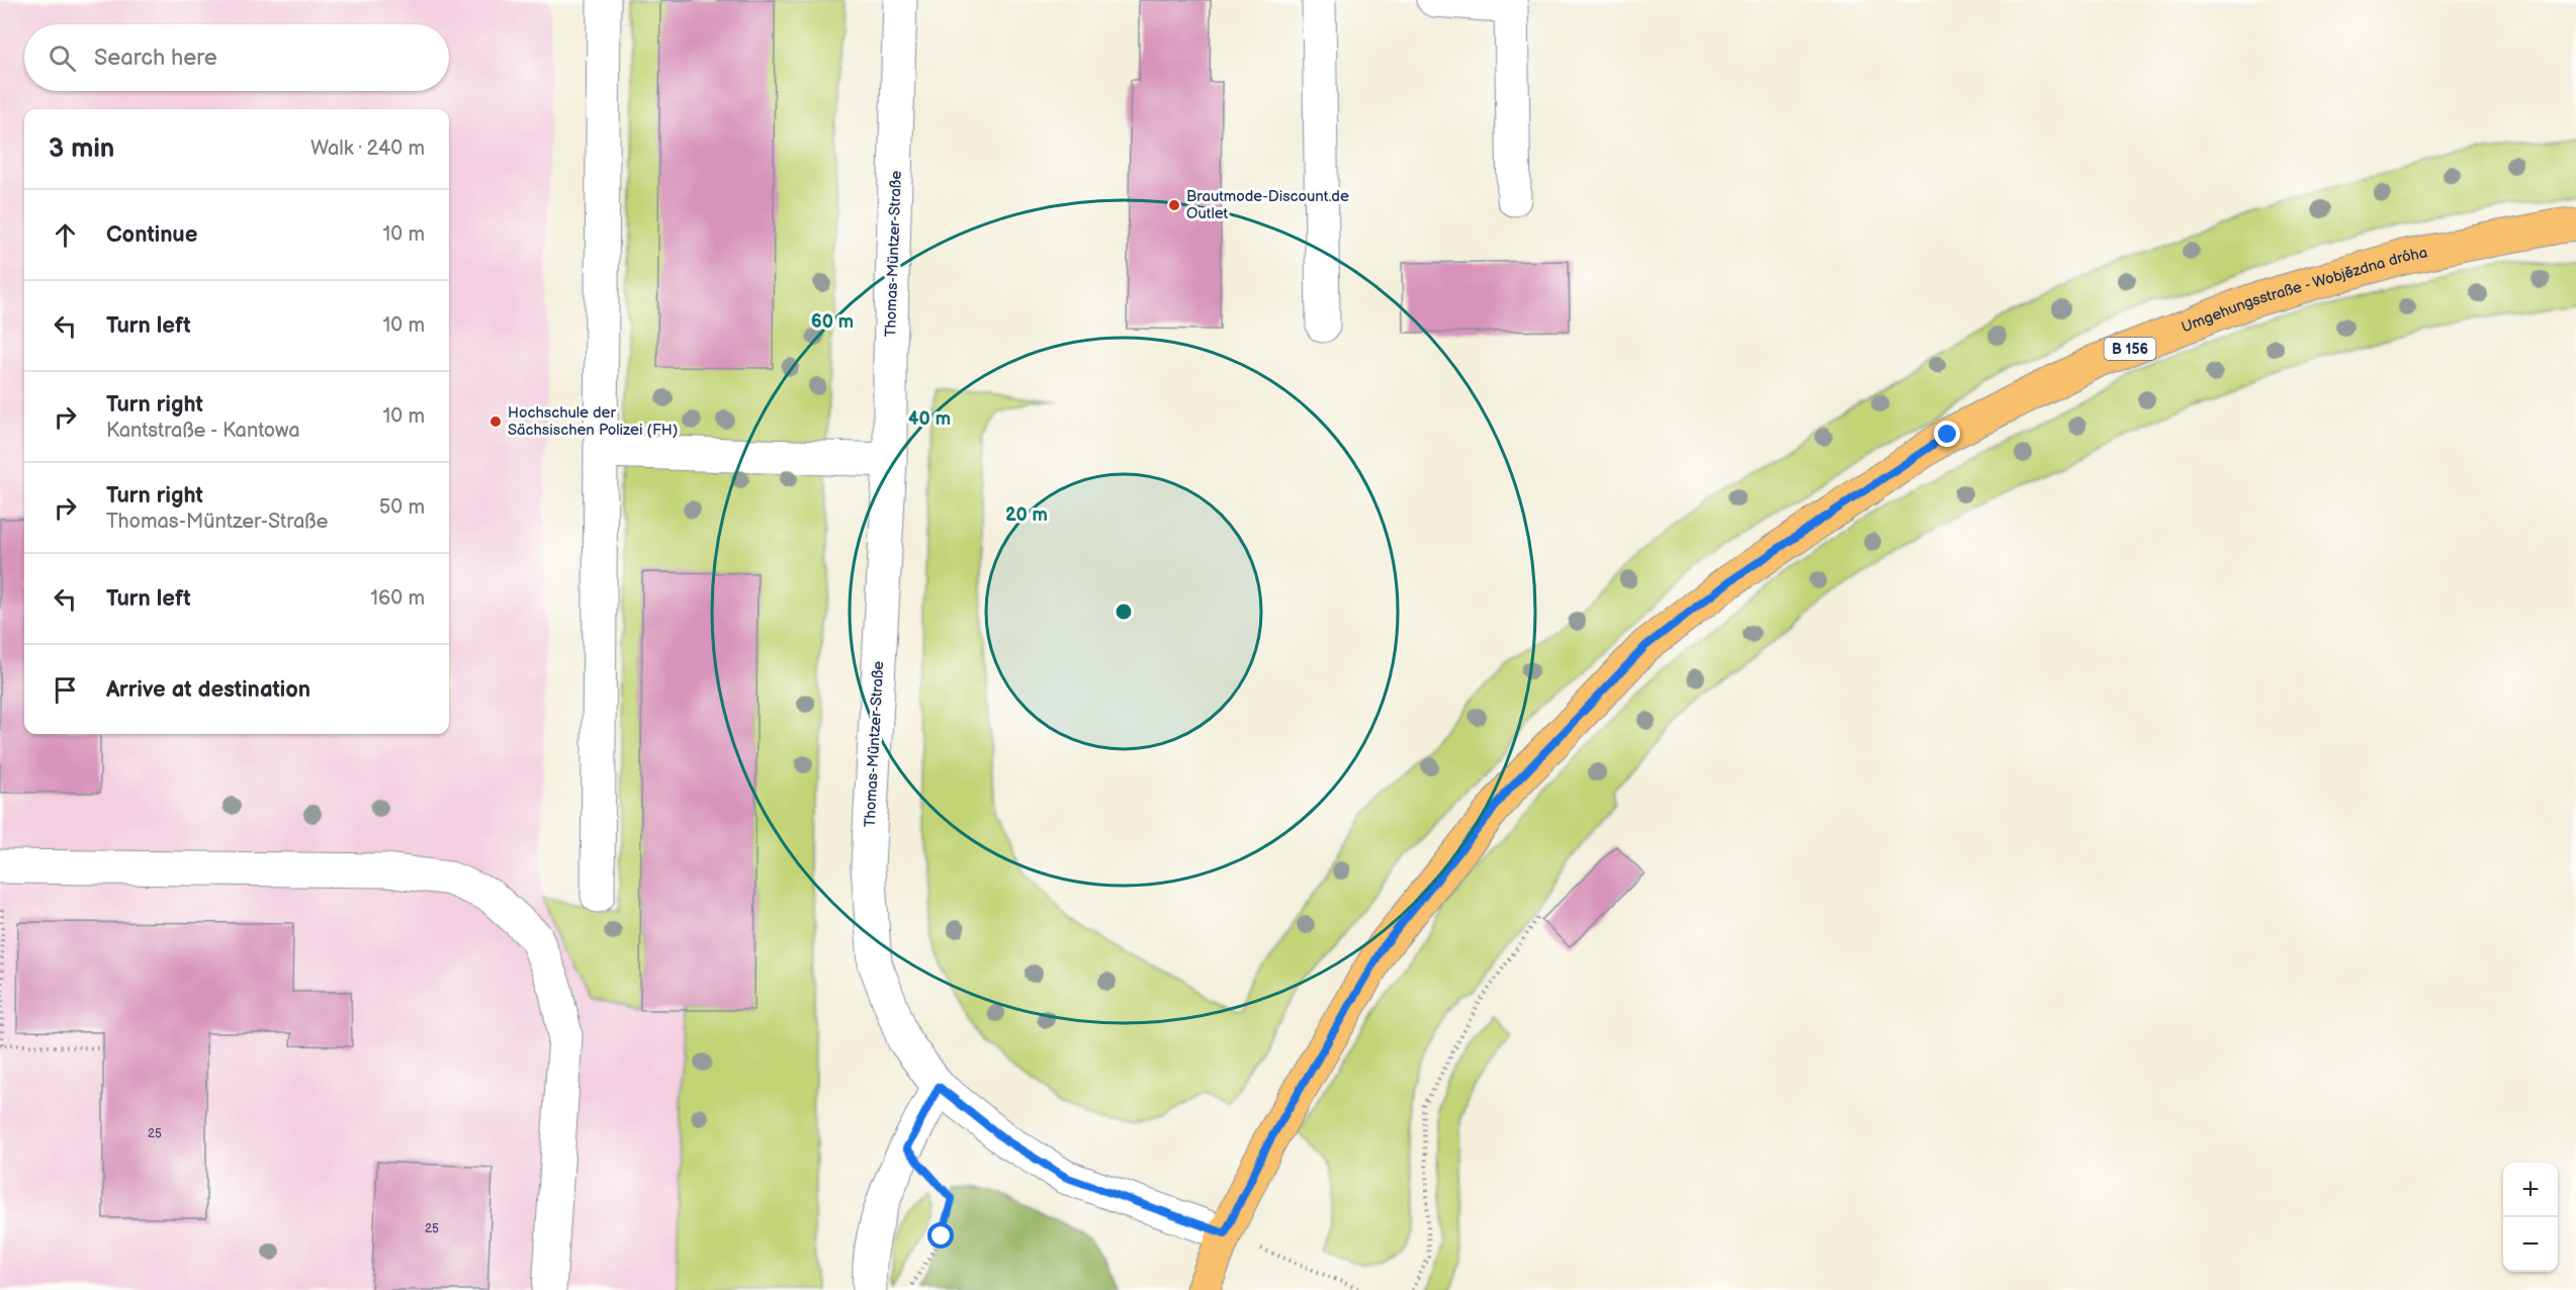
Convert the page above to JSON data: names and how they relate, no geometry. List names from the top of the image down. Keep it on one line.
{"streets":{"main road":["Umgehungsstraße - Wobjězdna dróha","B 156"],"street":["Thomas-Müntzer-Straße"]},"crossings":[["Thomas-Müntzer-Straße","Umgehungsstraße - Wobjězdna dróha"],["Thomas-Müntzer-Straße","B 156"],["Umgehungsstraße - Wobjězdna dróha","B 156"]],"places":["Brautmode-Discount.de Outlet","Hochschule der Sächsischen Polizei (FH)"],"house_numbers":["25","25"],"page":{"search":"Search here","heading":["3 min","Walk · 240 m"],"list":[["Continue","10 m"],["Turn left","10 m"],["Turn right","Kantstraße - Kantowa","10 m"],["Turn right","Thomas-Müntzer-Straße","50 m"],["Turn left","160 m"],"Arrive at destination"],"map_buttons":["+","−"]},"rings":["60 m","40 m","20 m"]}
